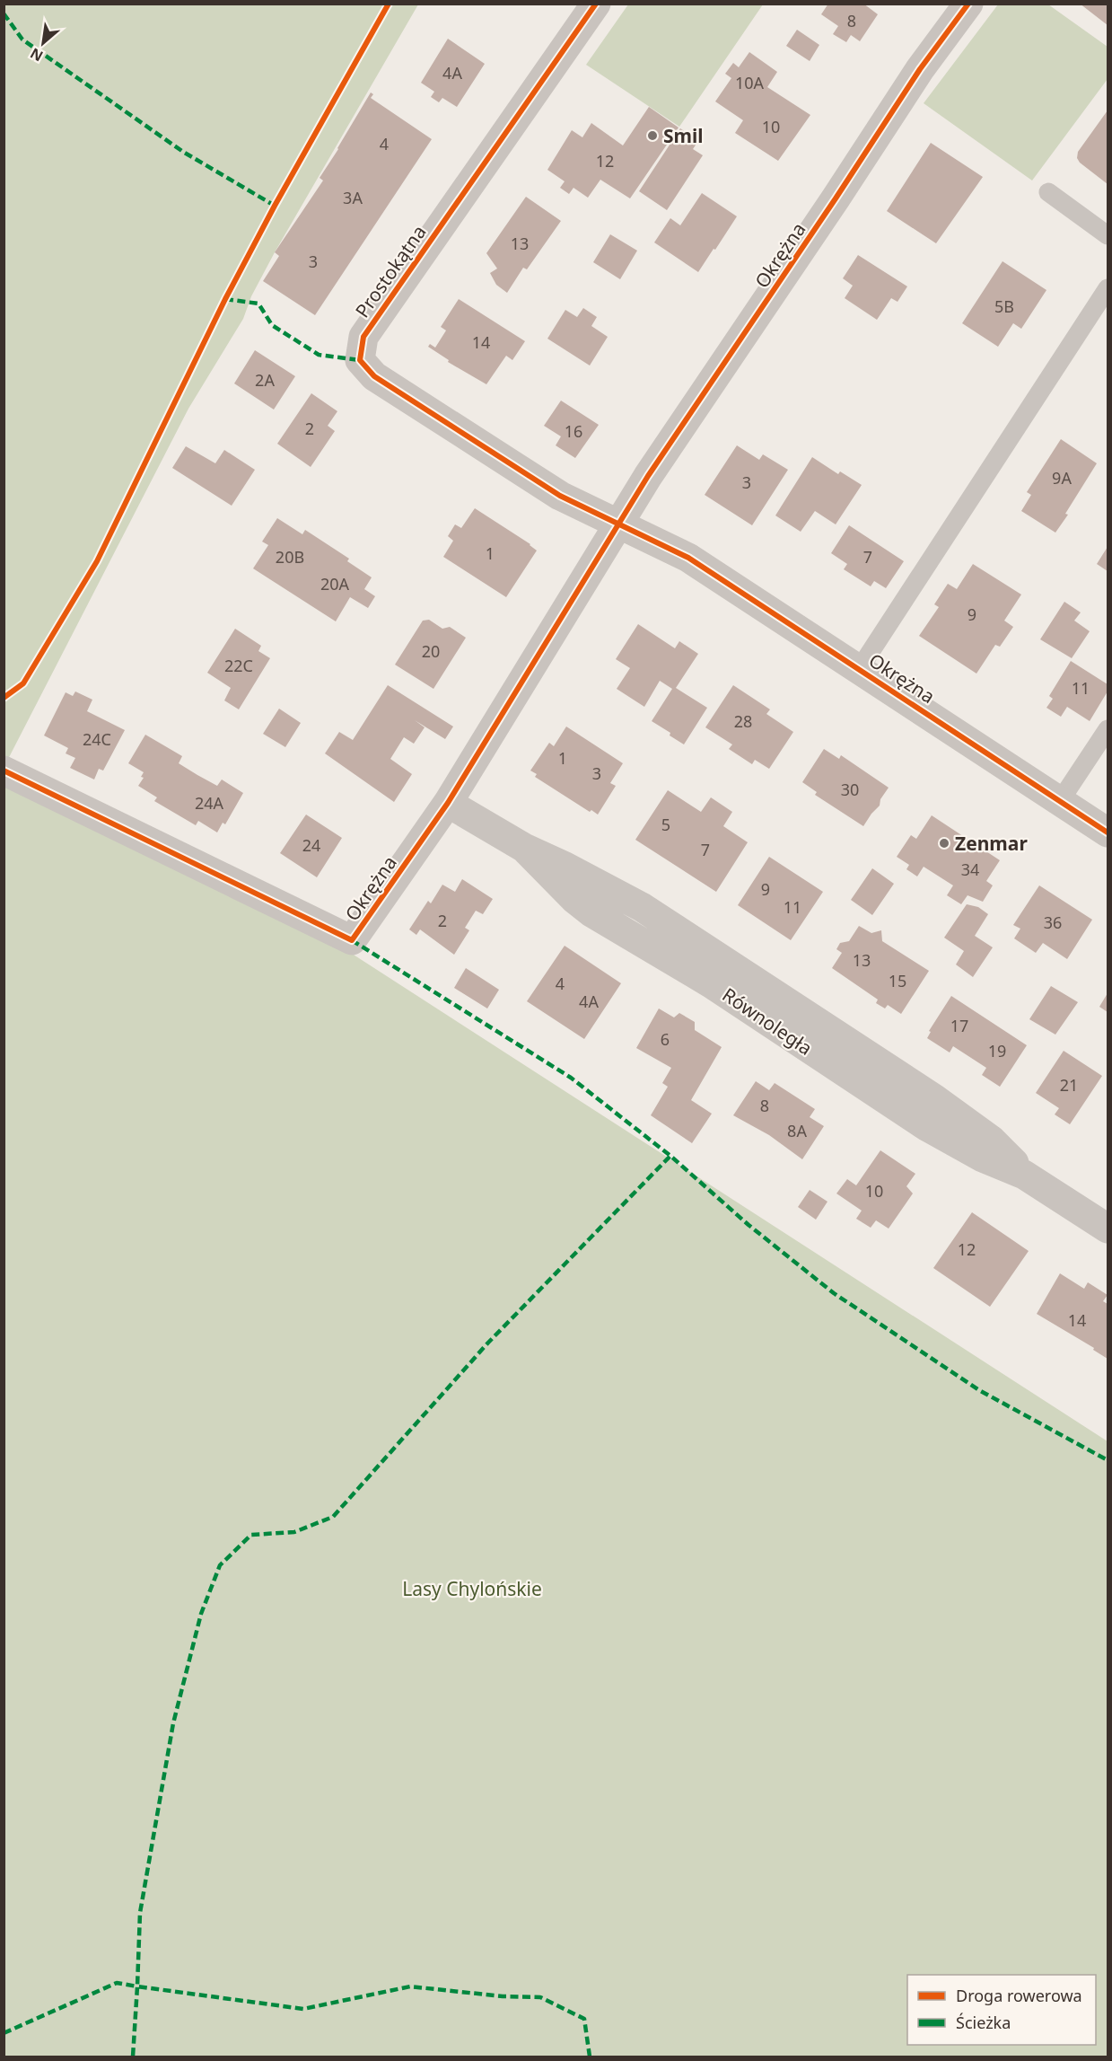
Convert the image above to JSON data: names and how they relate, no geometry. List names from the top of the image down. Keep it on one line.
{"streets":{"street":["Okrężna","Prostokątna","Równoległa"]},"crossings":[["Okrężna","Prostokątna"],["Okrężna","Równoległa"]],"parks":["Lasy Chylońskie"],"places":["Smil","Zenmar"],"house_numbers":["8","4A","10A","10","4","12","3A","13","3","5B","14","2A","2","16","9A","3","1","20B","7","20A","9","20","22C","11","28","24C","1","3","30","24A","5","24","7","34","9","11","2","36","13","15","4","4A","17","6","19","21","8","8A","10","12","14"],"legend":["Droga rowerowa","Ścieżka"],"north":"bottom left"}
